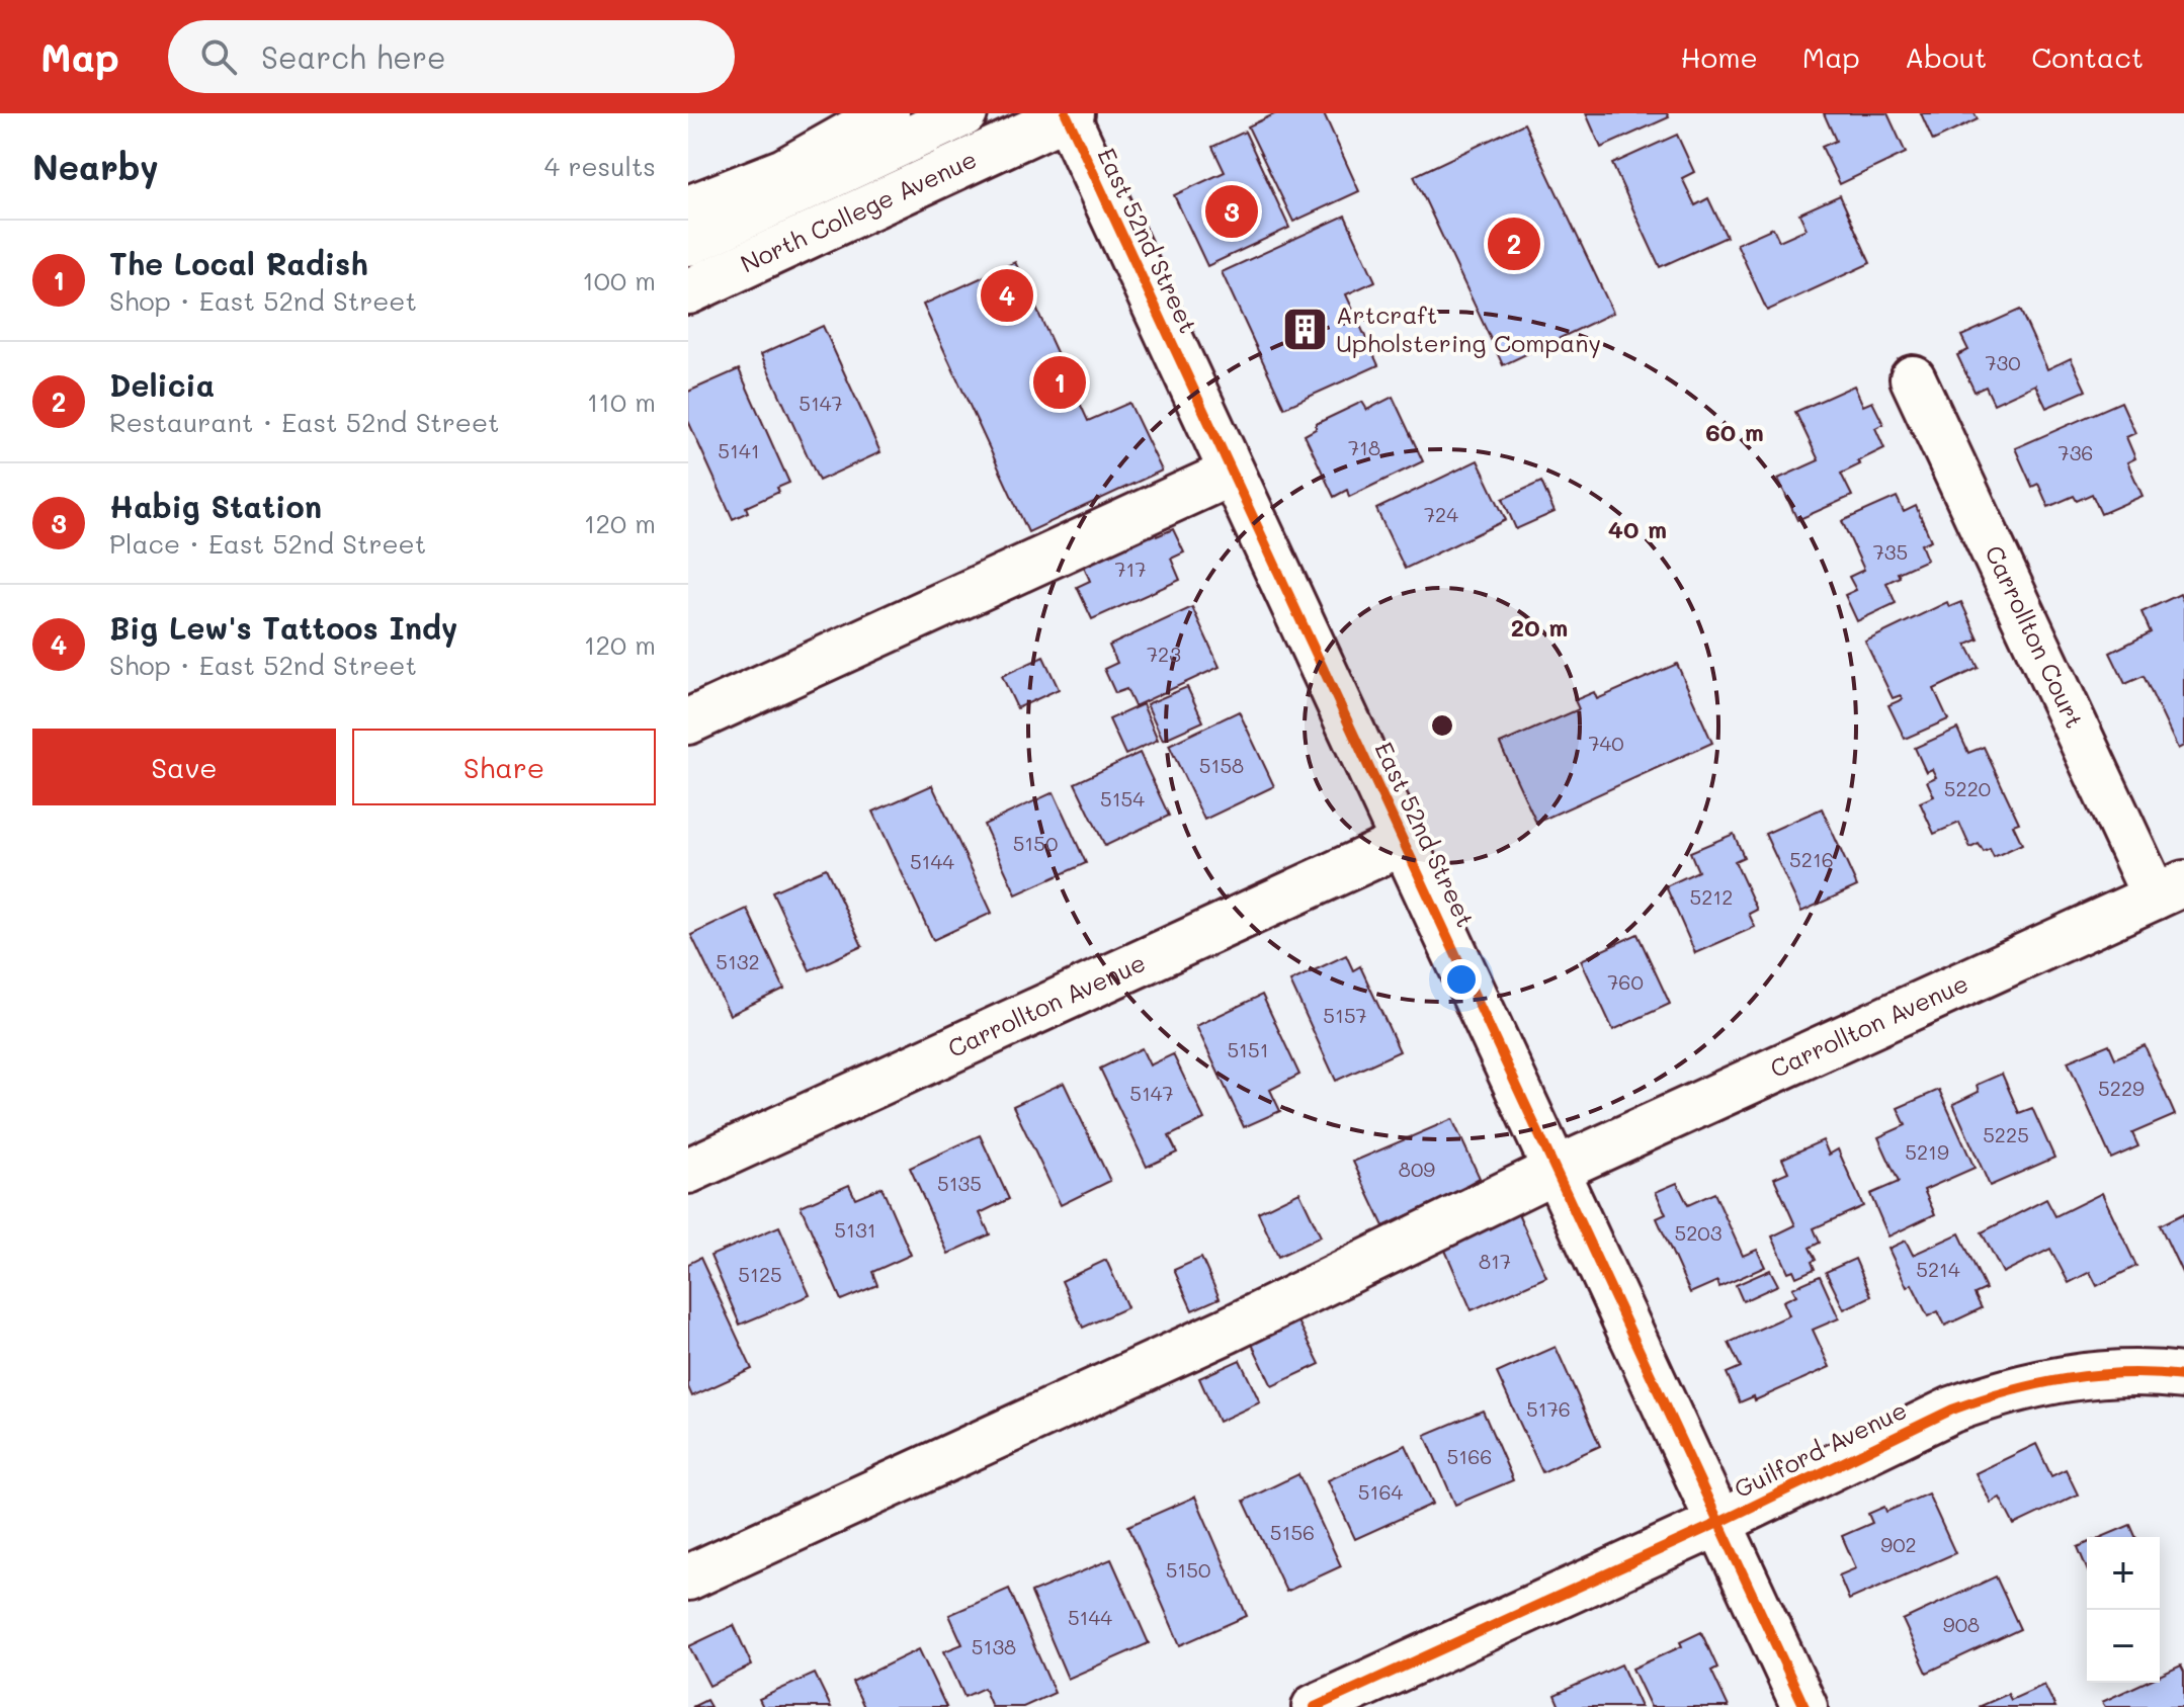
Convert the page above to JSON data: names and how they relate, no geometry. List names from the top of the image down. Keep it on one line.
{"streets":{"street":["North College Avenue","East 52nd Street","Carrollton Court","Carrollton Avenue","Guilford Avenue"]},"crossings":[["North College Avenue","East 52nd Street"],["East 52nd Street","Carrollton Avenue"],["East 52nd Street","Guilford Avenue"],["Carrollton Court","Carrollton Avenue"]],"places":{"building":["Artcraft Upholstering Company"]},"house_numbers":["730","5147","718","5141","736","724","735","717","723","740","5158","5220","5154","5150","5216","5144","5212","5132","760","5157","5151","5229","5147","5225","5219","809","5135","5131","5203","817","5214","5125","5176","5166","5164","5156","902","5150","5144","908","5138"],"page":{"header":"Map","search":"Search here","nav":["Home","Map","About","Contact"],"heading":["Nearby","4 results"],"pins":["3","2","4","1"],"list":[{"mark":"1","name":"The Local Radish","note":"Shop · East 52nd Street","value":"100 m"},{"mark":"2","name":"Delicia","note":"Restaurant · East 52nd Street","value":"110 m"},{"mark":"3","name":"Habig Station","note":"Place · East 52nd Street","value":"120 m"},{"mark":"4","name":"Big Lew's Tattoos Indy","note":"Shop · East 52nd Street","value":"120 m"}],"buttons":["Save","Share"],"map_buttons":["+","−"]},"rings":["60 m","40 m","20 m"]}
